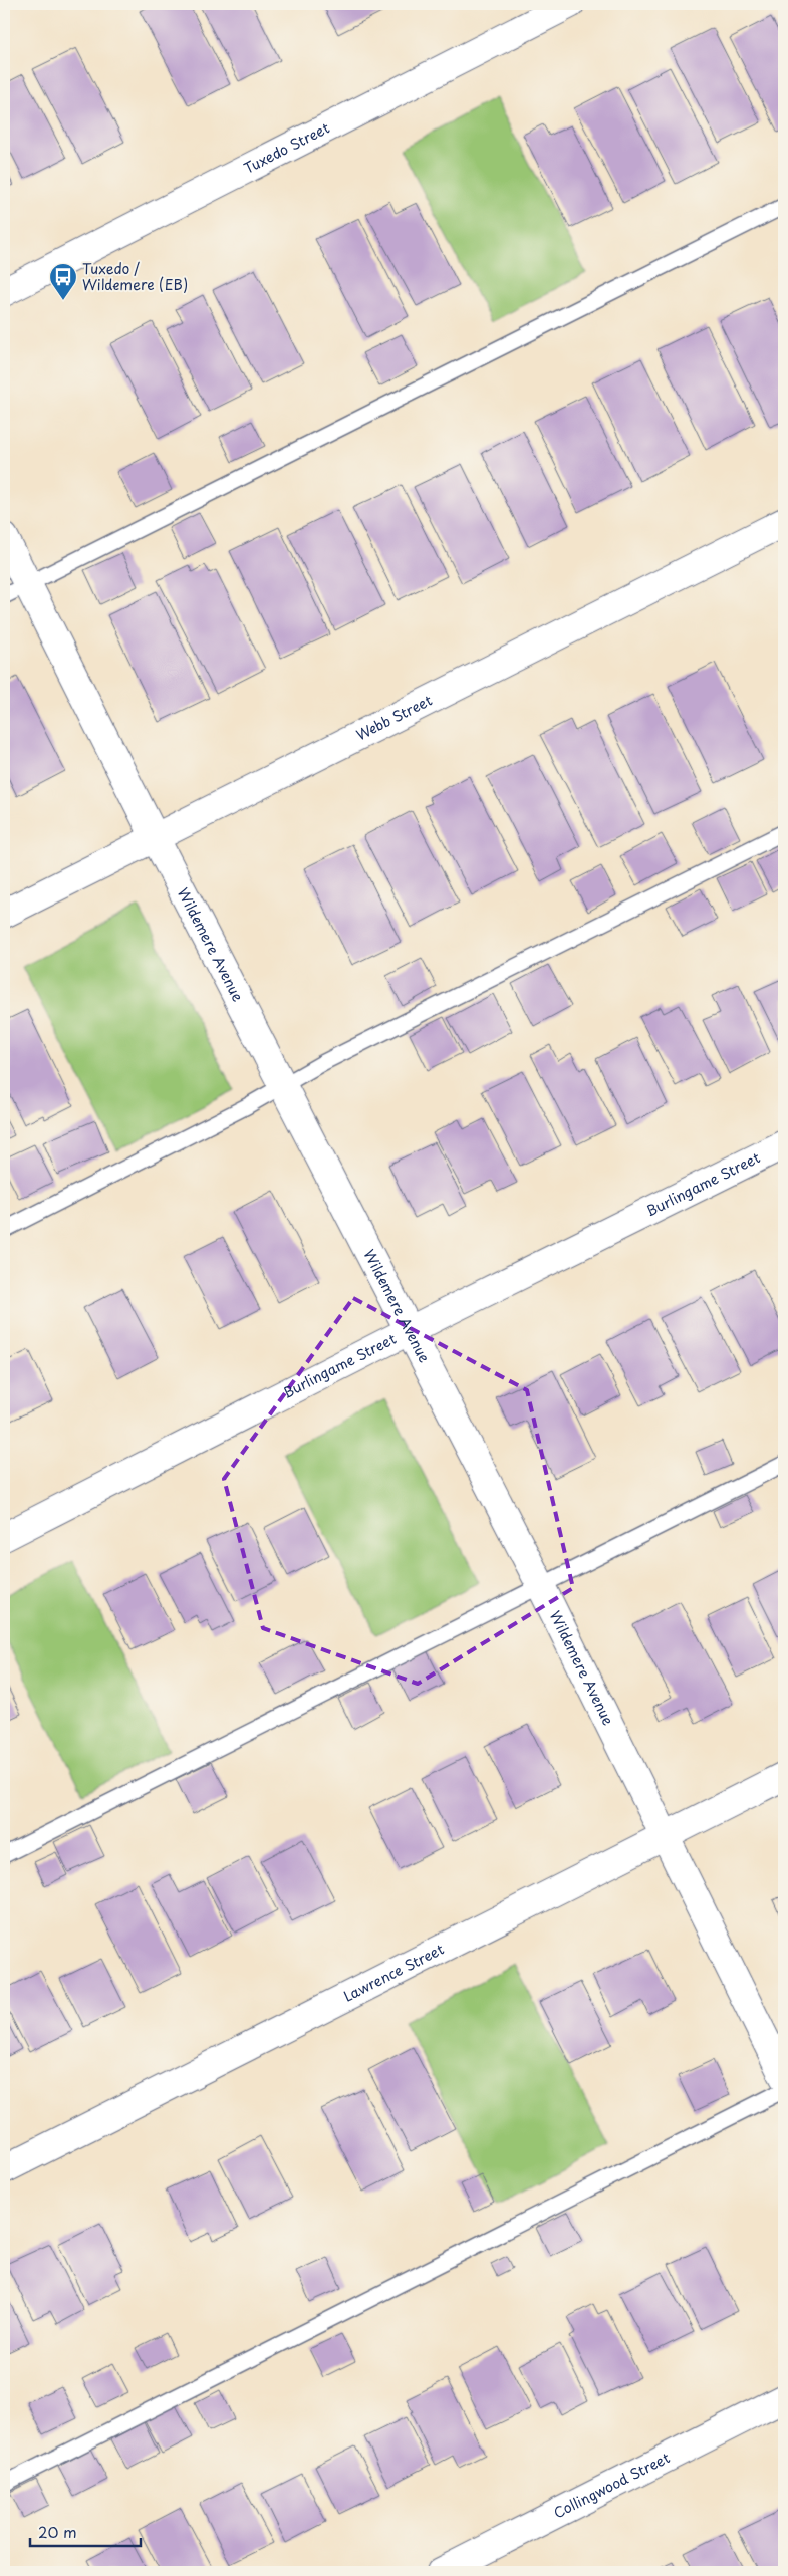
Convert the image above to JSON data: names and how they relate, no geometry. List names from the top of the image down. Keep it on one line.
{"streets":{"street":["Tuxedo Street","Webb Street","Wildemere Avenue","Burlingame Street","Lawrence Street","Collingwood Street"]},"crossings":[["Webb Street","Wildemere Avenue"],["Wildemere Avenue","Burlingame Street"],["Wildemere Avenue","Lawrence Street"]],"places":{"bus stop":["Tuxedo / Wildemere (EB)"]},"scale_bar":"20 m"}
